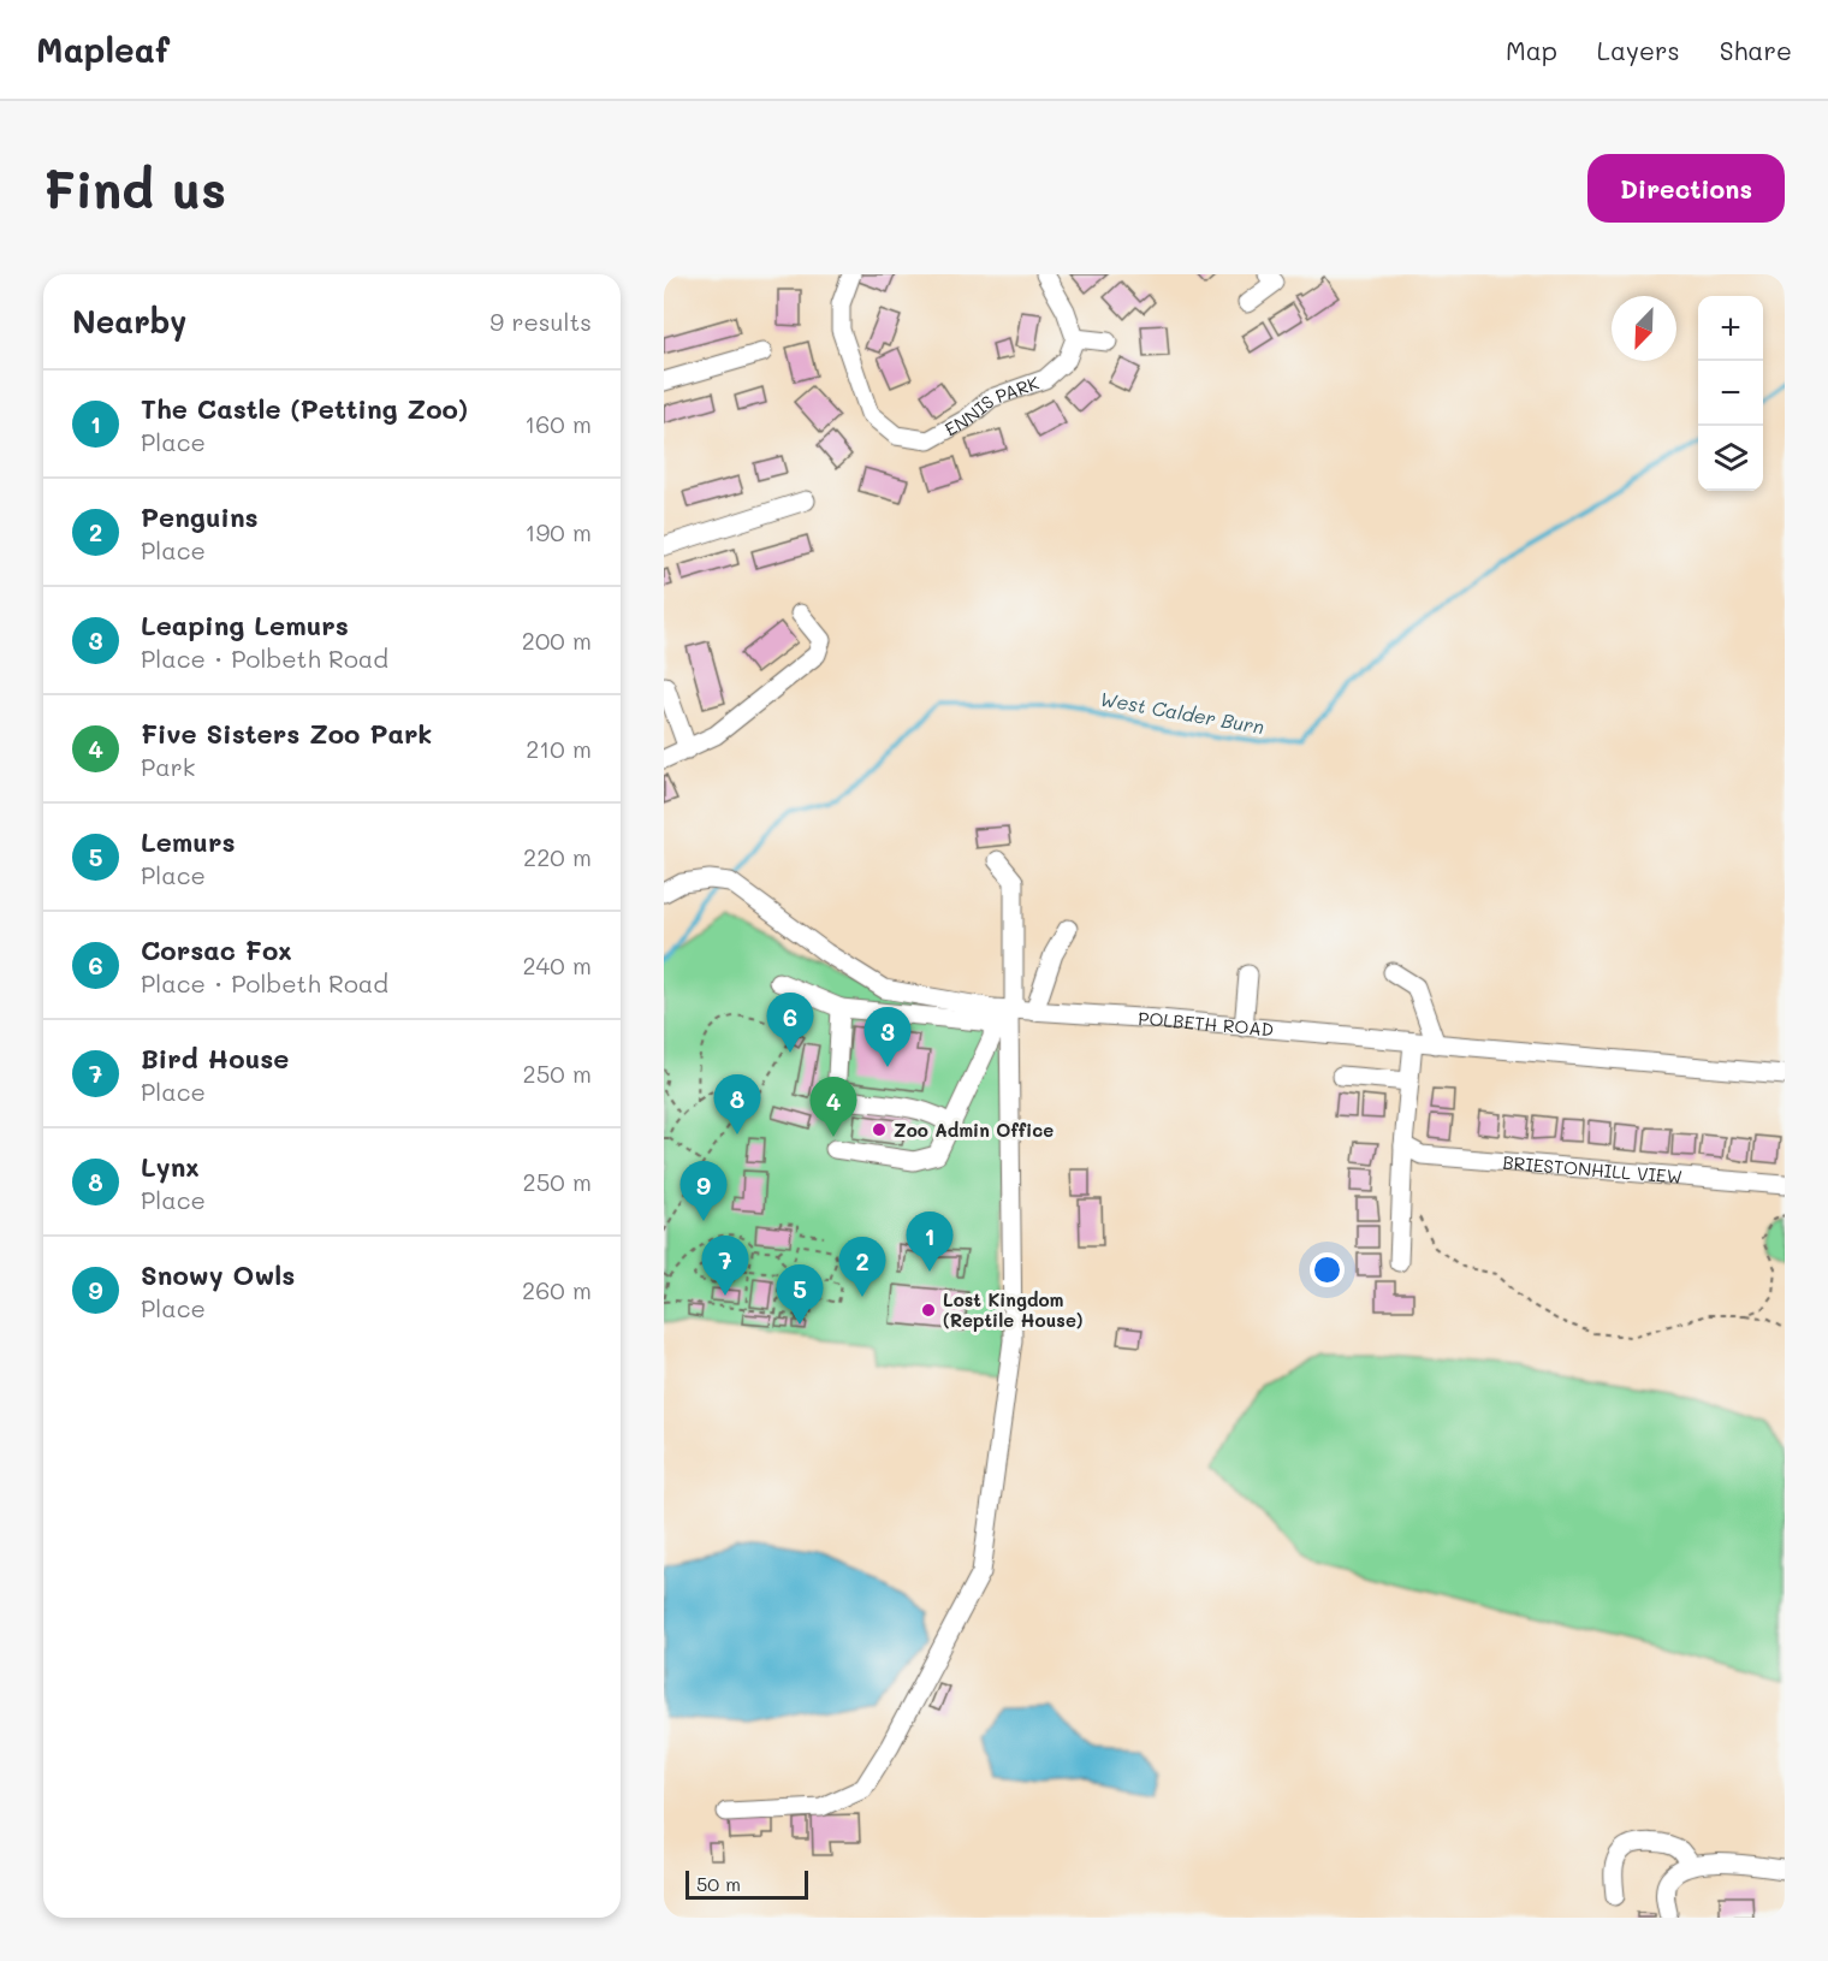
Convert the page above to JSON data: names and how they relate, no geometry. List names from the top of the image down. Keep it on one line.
{"streets":{"street":["ENNIS PARK","POLBETH ROAD","BRIESTONHILL VIEW"]},"water":["West Calder Burn"],"places":["Zoo Admin Office","Lost Kingdom (Reptile House)"],"scale_bar":"50 m","north":"bottom left","page":{"header":"Mapleaf","nav":["Map","Layers","Share"],"buttons":"Directions","title":"Find us","heading":["Nearby","9 results"],"map_buttons":["+","−"],"list":[{"mark":"1","name":"The Castle (Petting Zoo)","note":"Place","value":"160 m"},{"mark":"2","name":"Penguins","note":"Place","value":"190 m"},{"mark":"3","name":"Leaping Lemurs","note":"Place · Polbeth Road","value":"200 m"},{"mark":"4","name":"Five Sisters Zoo Park","note":"Park","value":"210 m"},{"mark":"5","name":"Lemurs","note":"Place","value":"220 m"},{"mark":"6","name":"Corsac Fox","note":"Place · Polbeth Road","value":"240 m"},{"mark":"7","name":"Bird House","note":"Place","value":"250 m"},{"mark":"8","name":"Lynx","note":"Place","value":"250 m"},{"mark":"9","name":"Snowy Owls","note":"Place","value":"260 m"}],"pins":["6","3","8","4","9","1","7","2","5"],"scale":"50 m"}}
